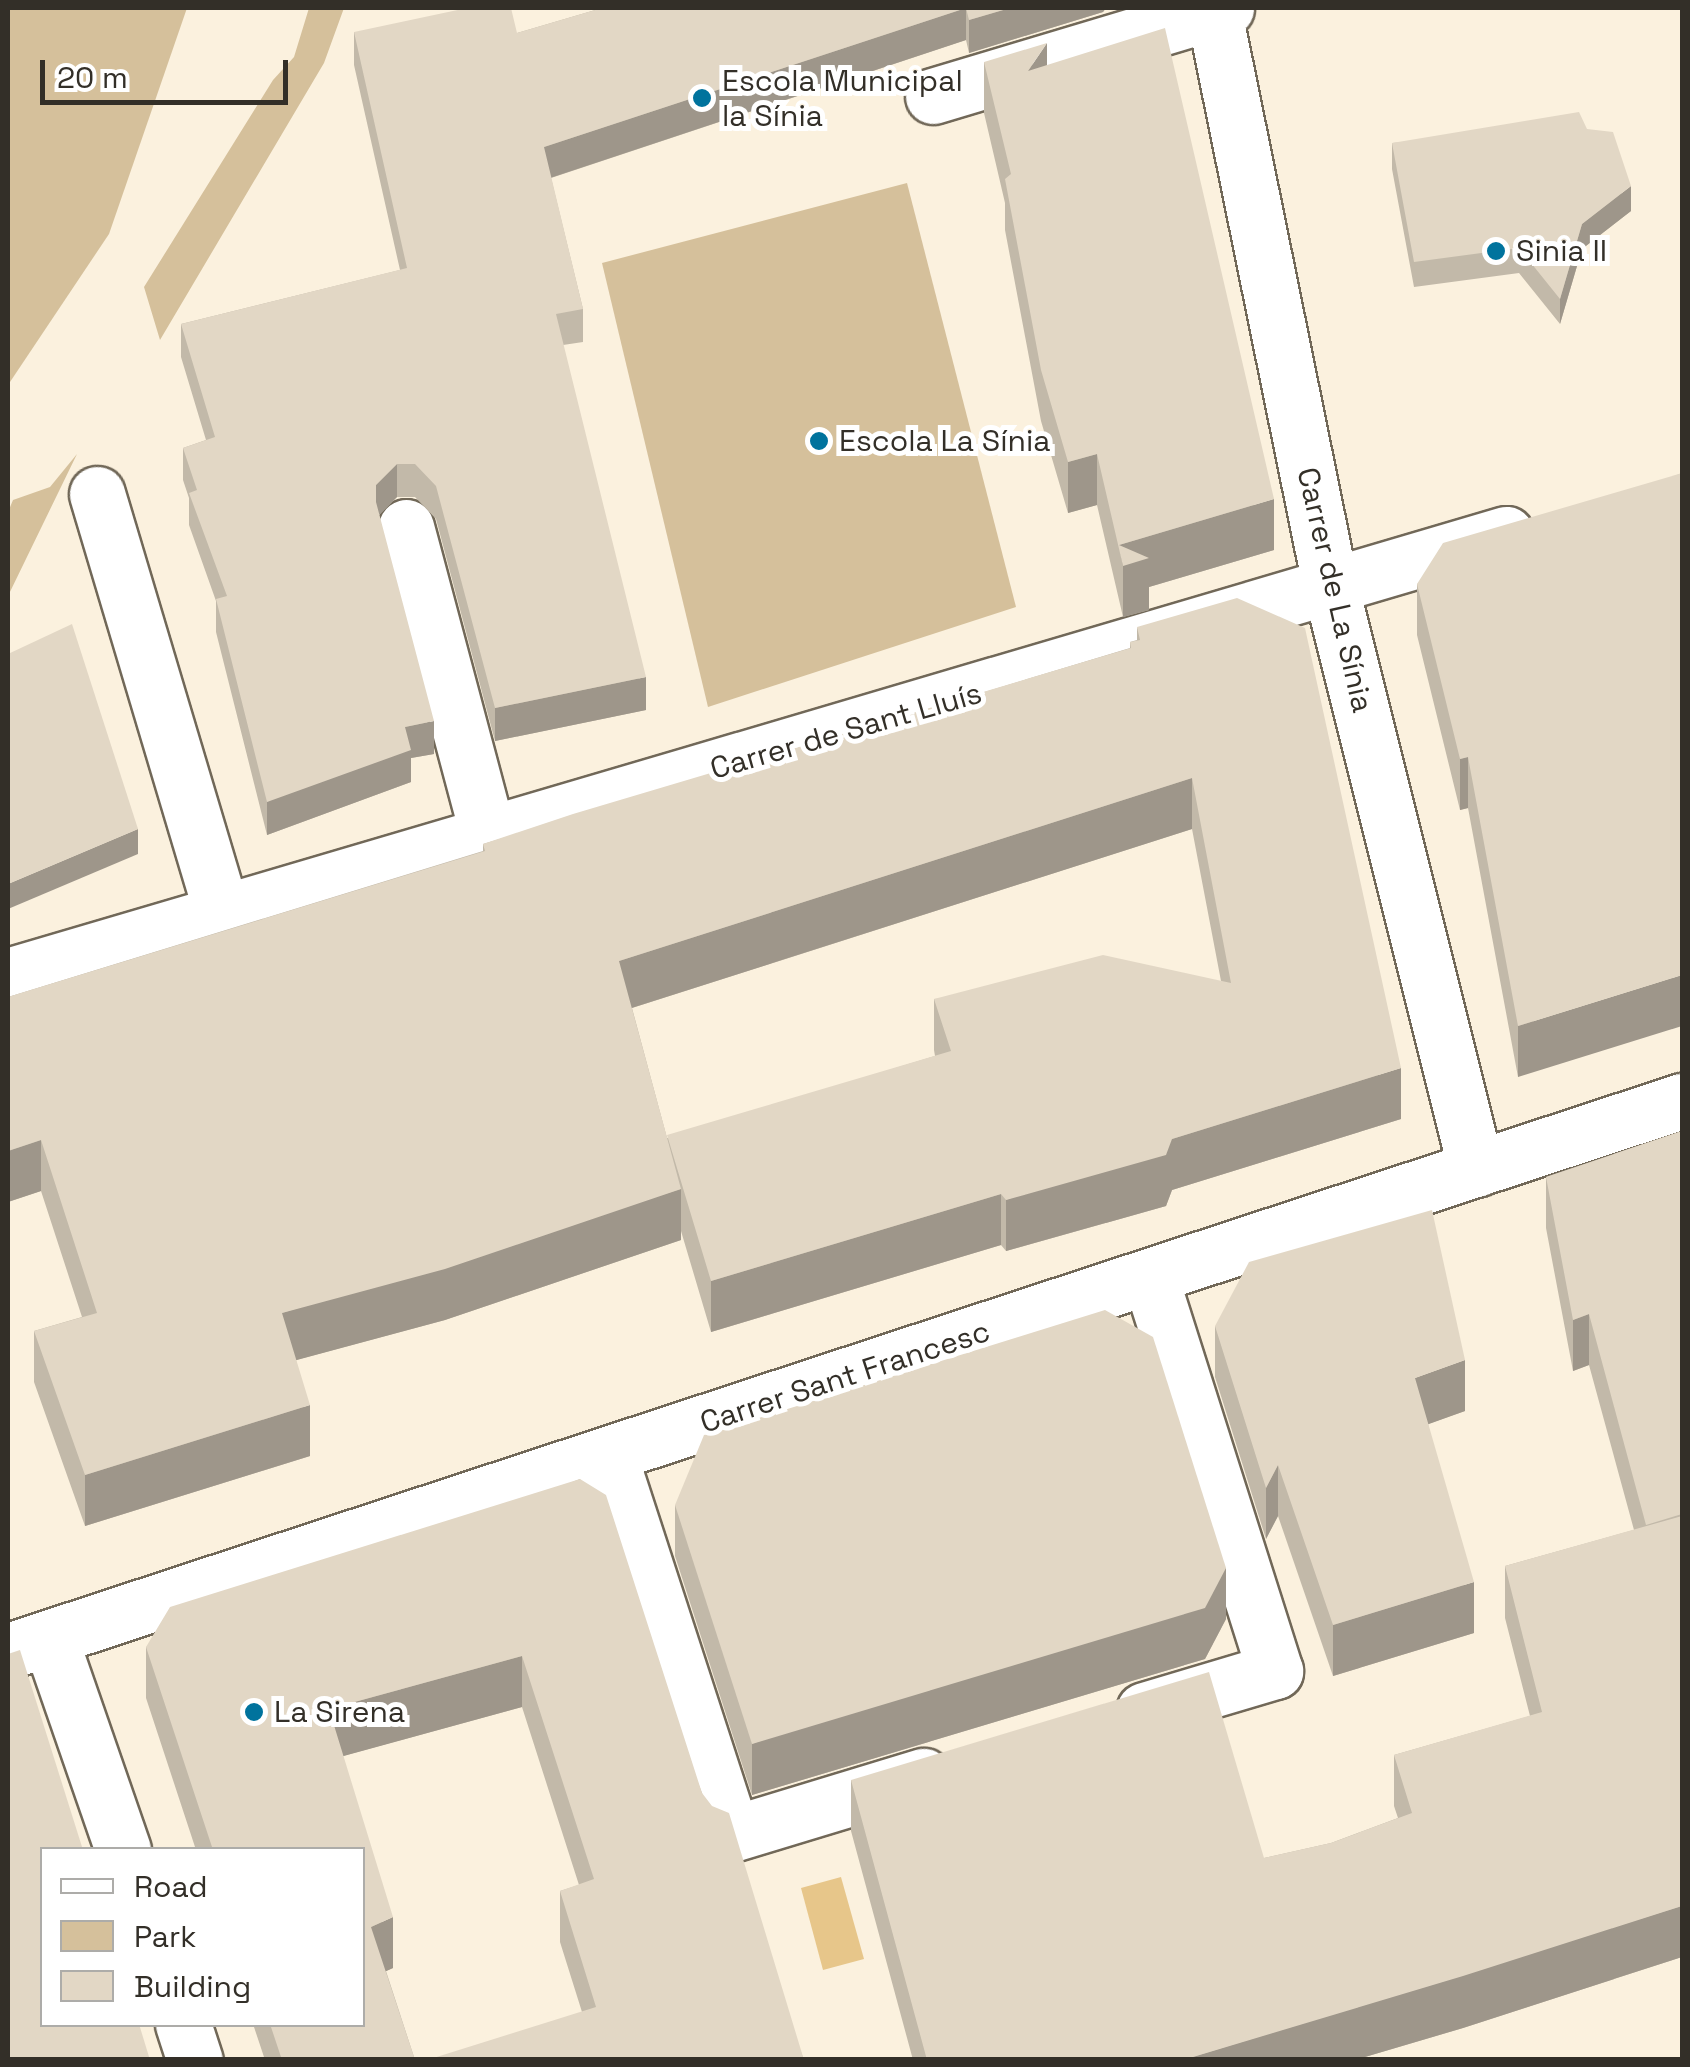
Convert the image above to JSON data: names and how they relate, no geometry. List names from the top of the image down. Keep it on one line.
{"streets":{"street":["Carrer de La Sínia","Carrer de Sant Lluís","Carrer Sant Francesc"]},"crossings":[["Carrer de La Sínia","Carrer de Sant Lluís"],["Carrer de La Sínia","Carrer Sant Francesc"]],"places":["Escola Municipal la Sínia","Sinia II","Escola La Sínia","La Sirena"],"legend":["Road","Park","Building"],"scale_bar":"20 m"}
